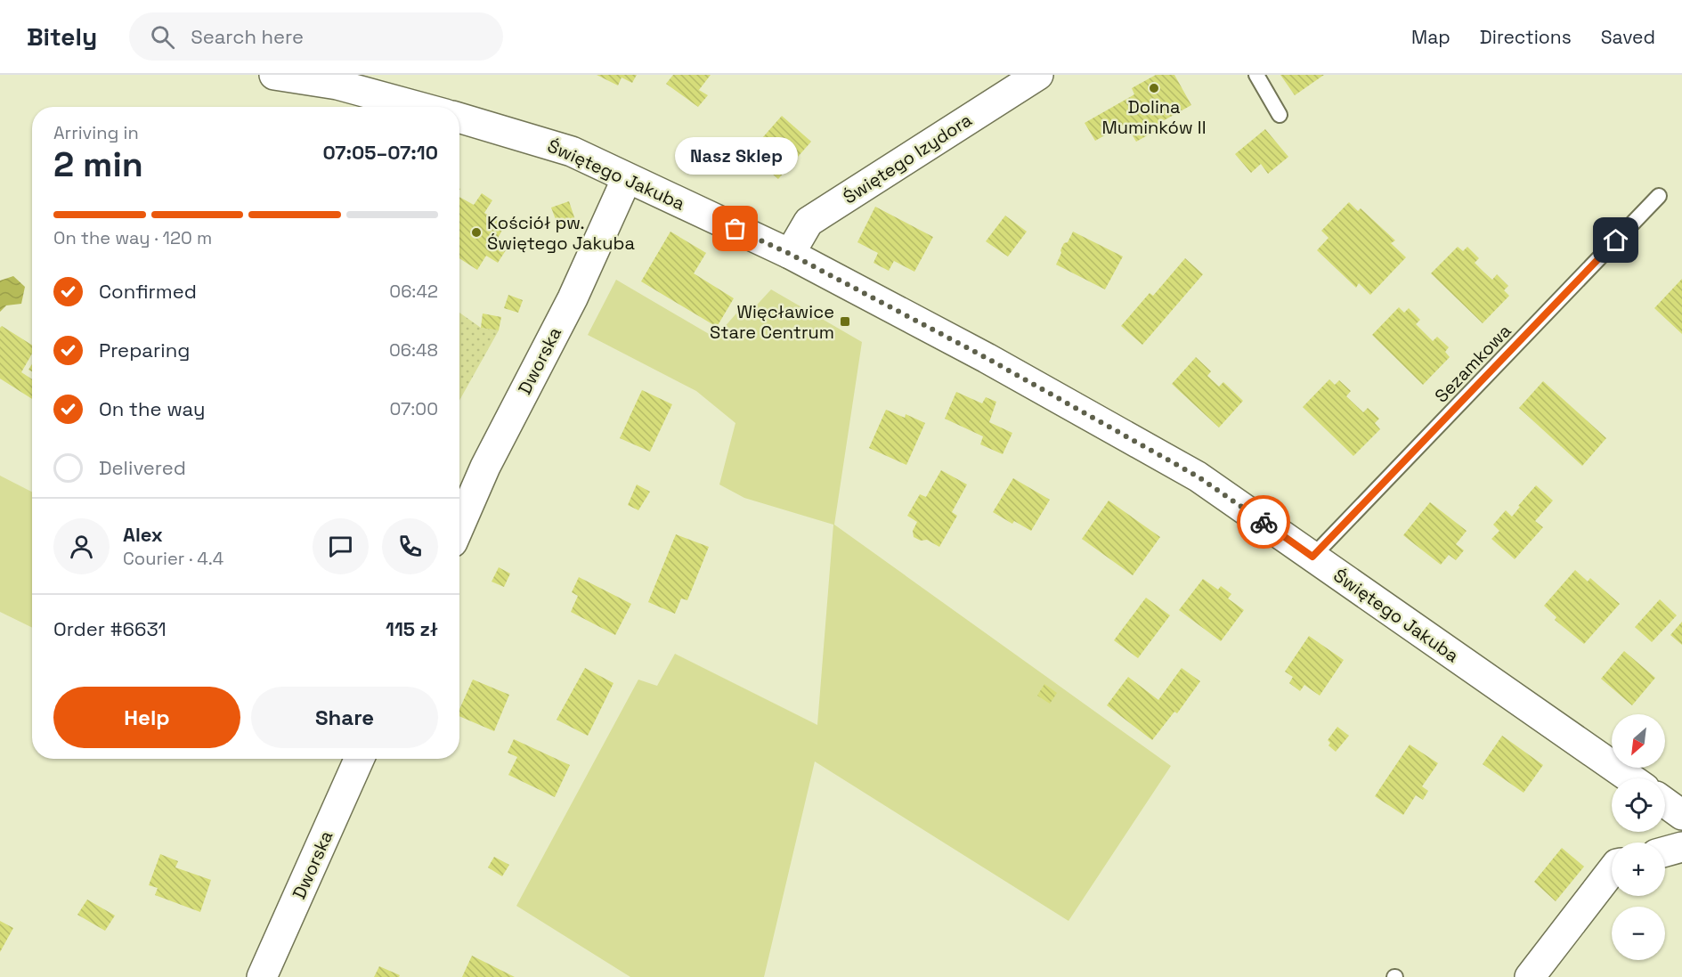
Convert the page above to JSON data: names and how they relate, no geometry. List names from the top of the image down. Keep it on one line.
{"streets":{"street":["Świętego Izydora","Świętego Jakuba","Dworska"],"lane":["Sezamkowa"]},"crossings":[["Świętego Izydora","Świętego Jakuba"],["Świętego Jakuba","Dworska"],["Świętego Jakuba","Sezamkowa"]],"places":{"other":["Dolina Muminków II","Nasz Sklep","Kościół pw. Świętego Jakuba"],"transit":["Więcławice Stare Centrum"]},"north":"bottom left","page":{"header":"Bitely","search":"Search here","nav":["Map","Directions","Saved"],"heading":["2 min","Arriving in","07:05–07:10"],"panel":["Alex","Courier · 4.4","Order #6631","115 zł"],"bubble":"Nasz Sklep","bar":"On the way · 120 m","list":[["Confirmed","06:42"],["Preparing","06:48"],["On the way","07:00"],"Delivered"],"buttons":["Help","Share"],"map_buttons":["+","−"]}}
